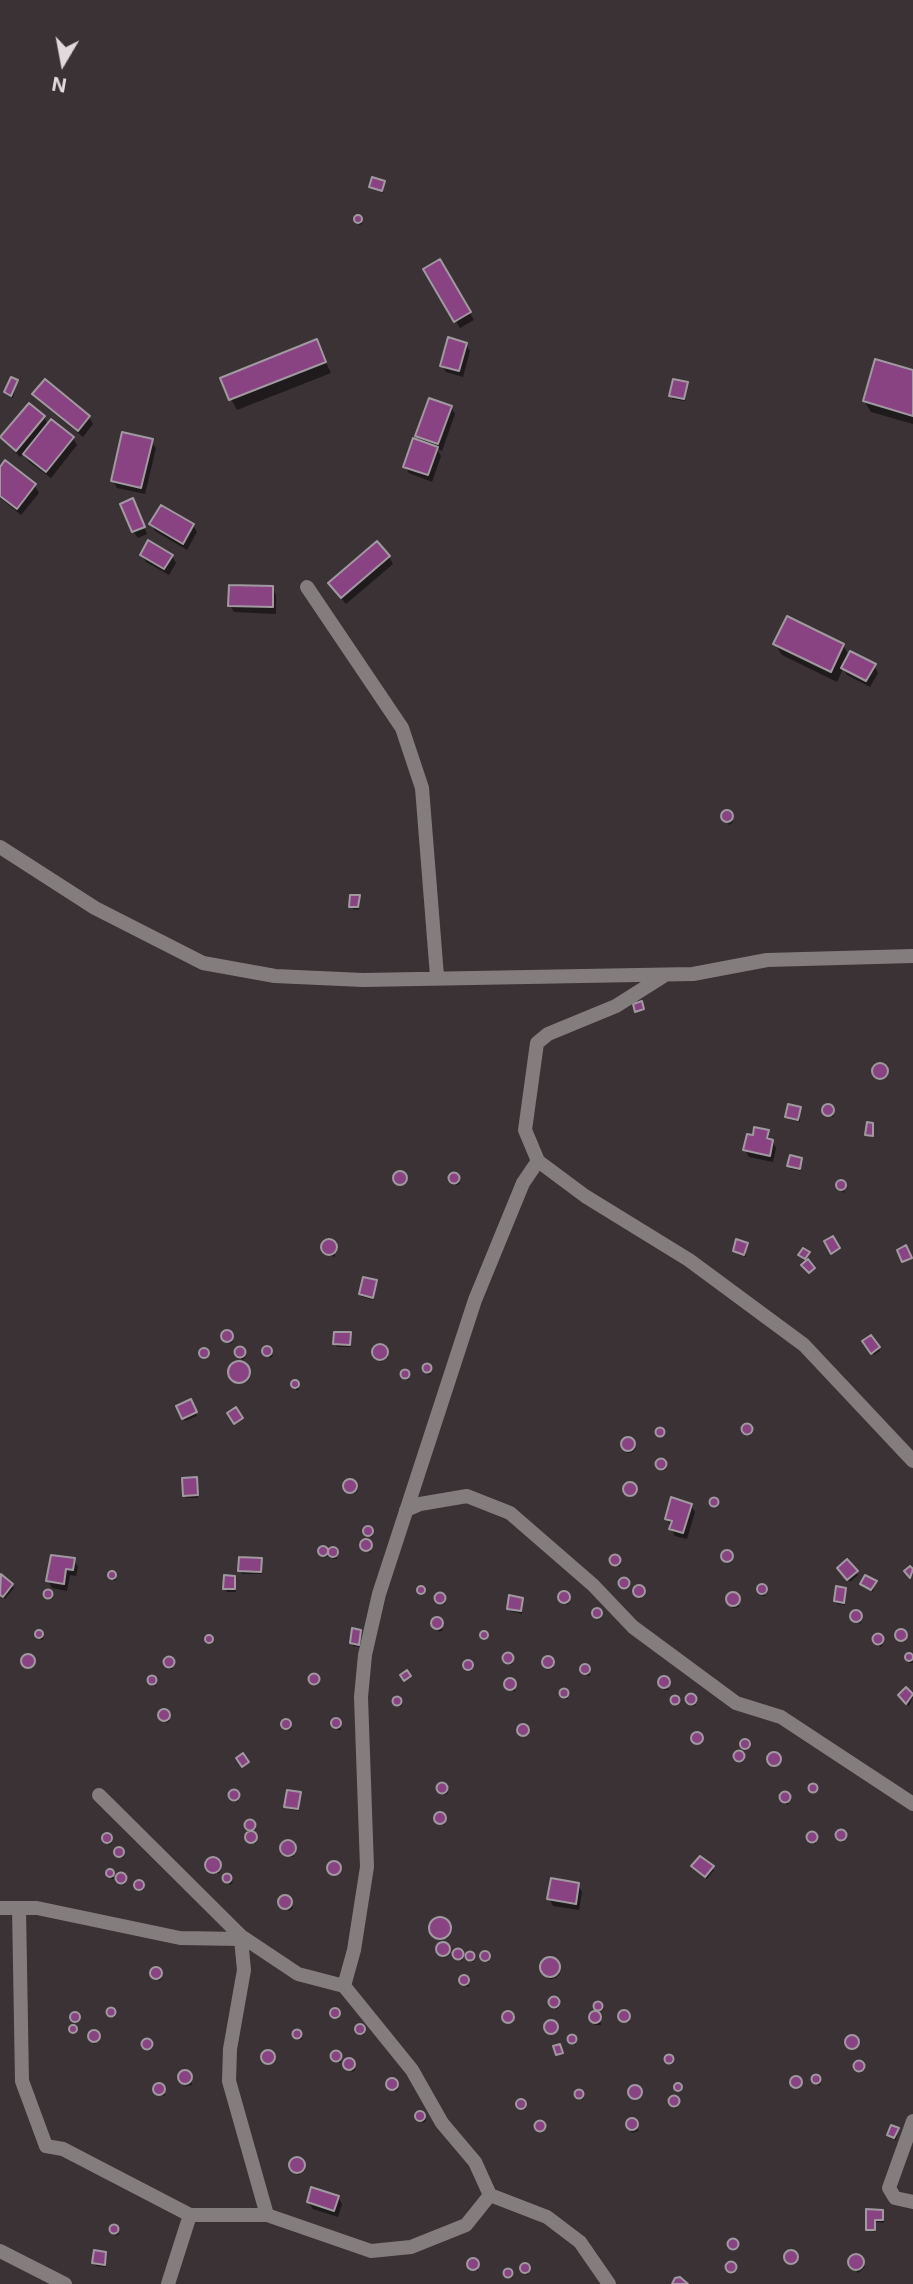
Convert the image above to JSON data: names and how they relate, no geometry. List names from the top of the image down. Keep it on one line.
{"north":"bottom"}
